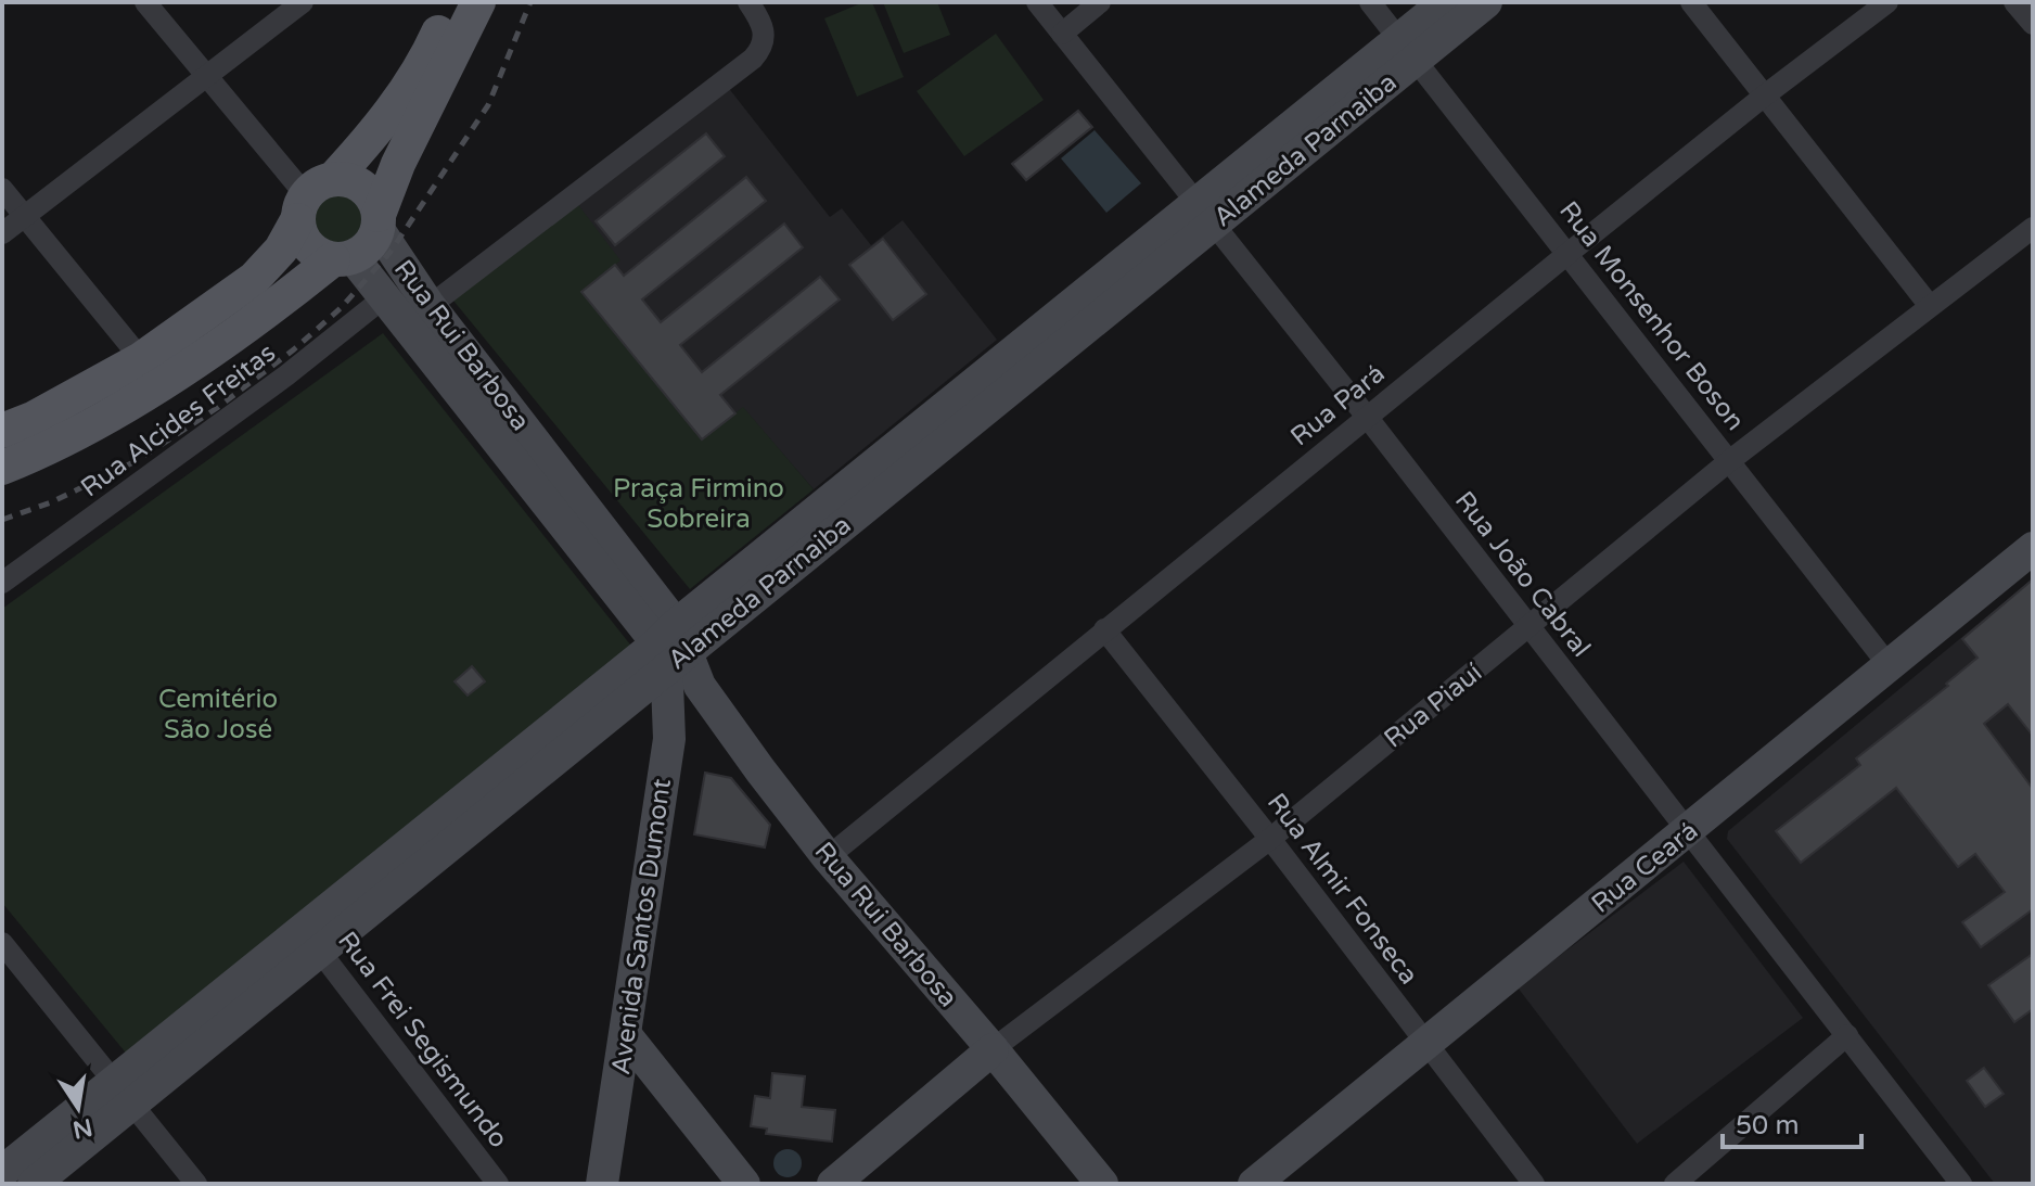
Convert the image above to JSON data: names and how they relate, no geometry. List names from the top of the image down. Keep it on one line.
{"streets":{"main road":["Alameda Parnaiba","Rua Rui Barbosa","Rua Piauí","Rua Ceará","Avenida Santos Dumont"],"street":["Rua Monsenhor Boson","Rua Pará","Rua Alcides Freitas","Rua João Cabral","Rua Almir Fonseca","Rua Frei Segismundo"]},"crossings":[["Alameda Parnaiba","Rua Monsenhor Boson"],["Alameda Parnaiba","Rua Rui Barbosa"],["Alameda Parnaiba","Rua João Cabral"],["Alameda Parnaiba","Avenida Santos Dumont"],["Alameda Parnaiba","Rua Frei Segismundo"],["Rua Monsenhor Boson","Rua Pará"],["Rua Monsenhor Boson","Rua Piauí"],["Rua Monsenhor Boson","Rua Ceará"],["Rua Rui Barbosa","Rua Pará"],["Rua Rui Barbosa","Rua Alcides Freitas"],["Rua Rui Barbosa","Rua Piauí"],["Rua Rui Barbosa","Avenida Santos Dumont"],["Rua Pará","Rua João Cabral"],["Rua Pará","Rua Almir Fonseca"],["Rua João Cabral","Rua Piauí"],["Rua João Cabral","Rua Ceará"],["Rua Piauí","Rua Almir Fonseca"],["Rua Ceará","Rua Almir Fonseca"]],"parks":["Praça Firmino Sobreira","Cemitério São José"],"scale_bar":"50 m","north":"bottom"}
